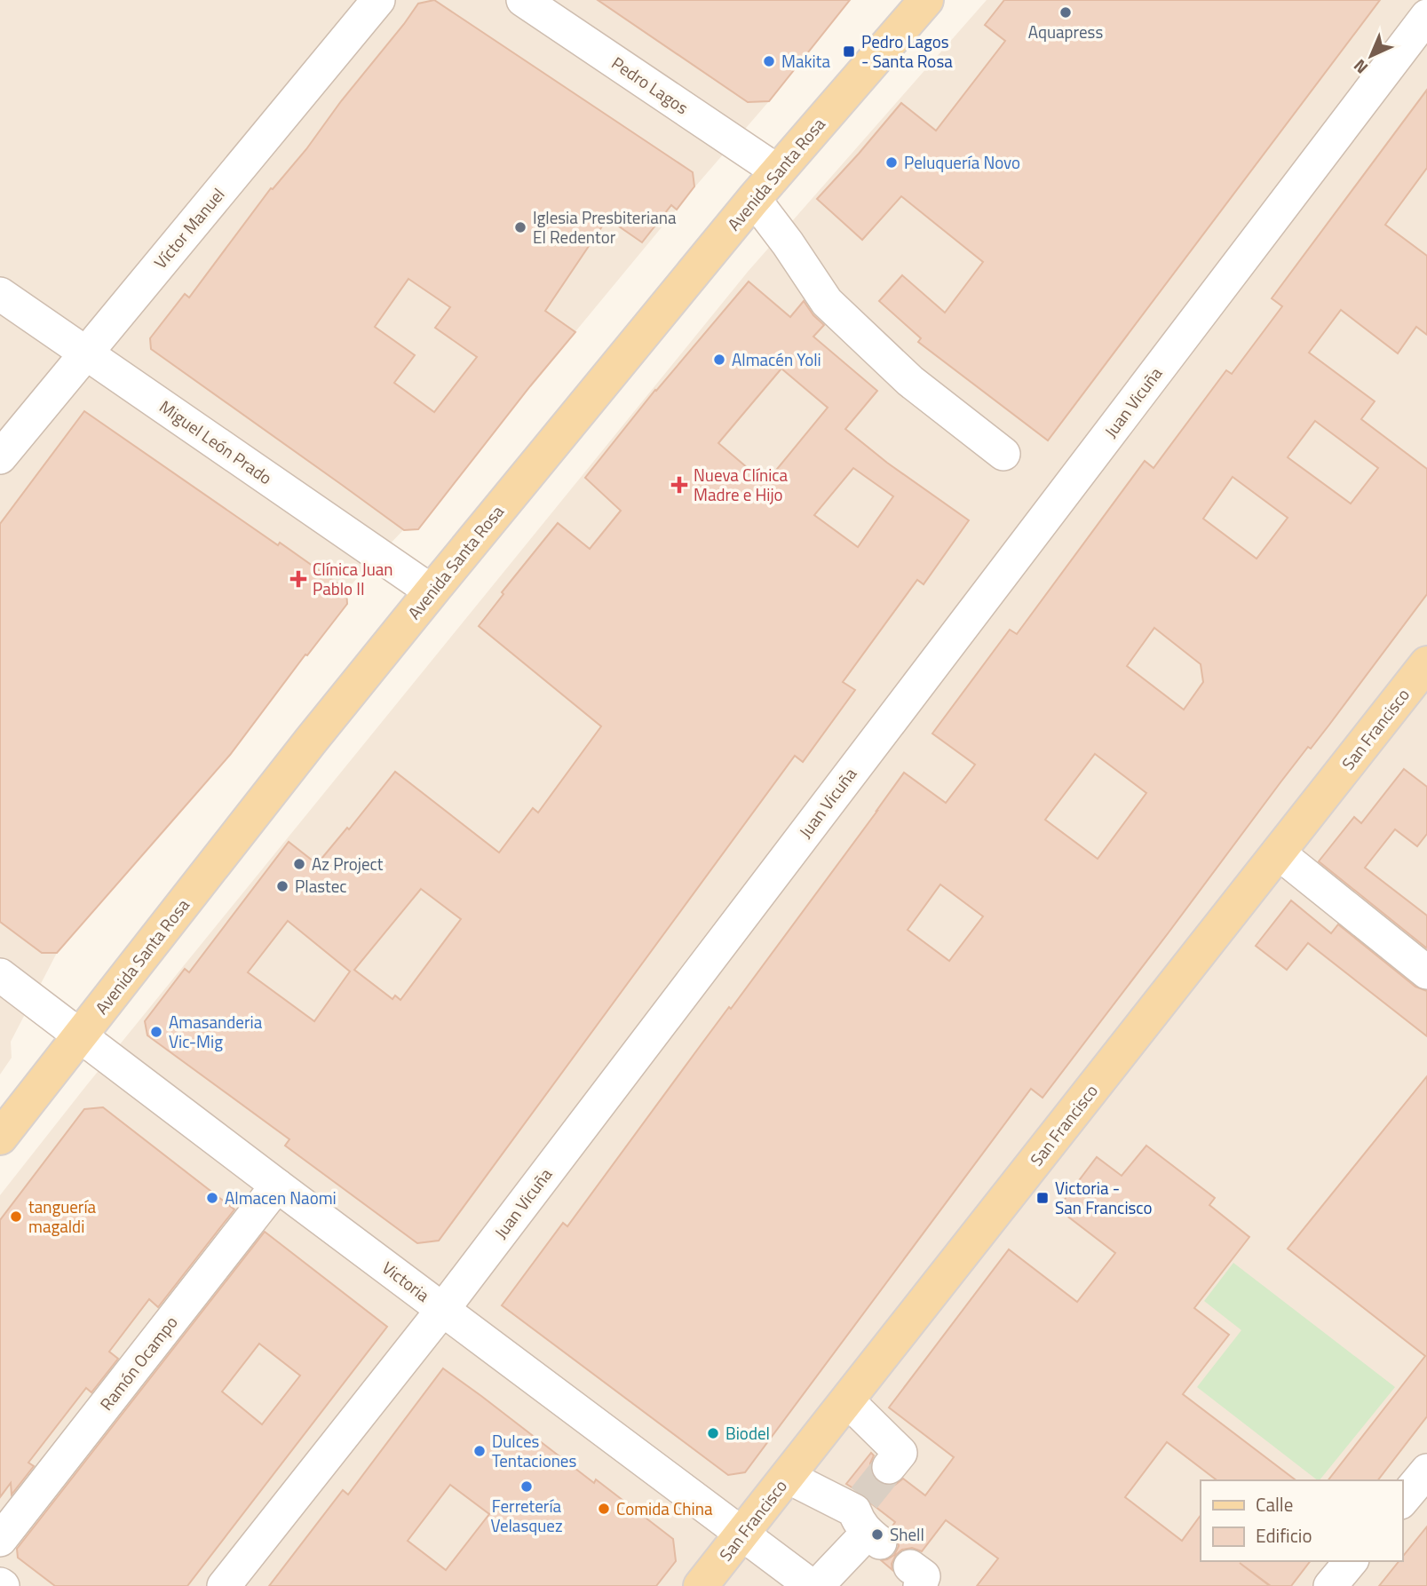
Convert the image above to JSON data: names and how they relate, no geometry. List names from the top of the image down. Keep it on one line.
{"streets":{"main road":["Avenida Santa Rosa","San Francisco"],"street":["Pedro Lagos","Víctor Manuel","Juan Vicuña","Miguel León Prado","Victoria","Ramón Ocampo"]},"crossings":[["Pedro Lagos","Avenida Santa Rosa"],["Avenida Santa Rosa","Miguel León Prado"],["Avenida Santa Rosa","Victoria"],["Víctor Manuel","Miguel León Prado"],["Juan Vicuña","Victoria"],["San Francisco","Victoria"],["Victoria","Ramón Ocampo"]],"places":{"other":["Aquapress","Makita","Peluquería Novo","Iglesia Presbiteriana El Redentor","Almacén Yoli","Az Project","Plastec","Amasanderia Vic-Mig","Almacen Naomi","tanguería magaldi","Biodel","Dulces Tentaciones","Ferretería Velasquez","Comida China","Shell"],"transit":["Pedro Lagos - Santa Rosa","Victoria - San Francisco"],"health":["Nueva Clínica Madre e Hijo","Clínica Juan Pablo II"]},"legend":["Calle","Edificio"],"north":"bottom left"}
